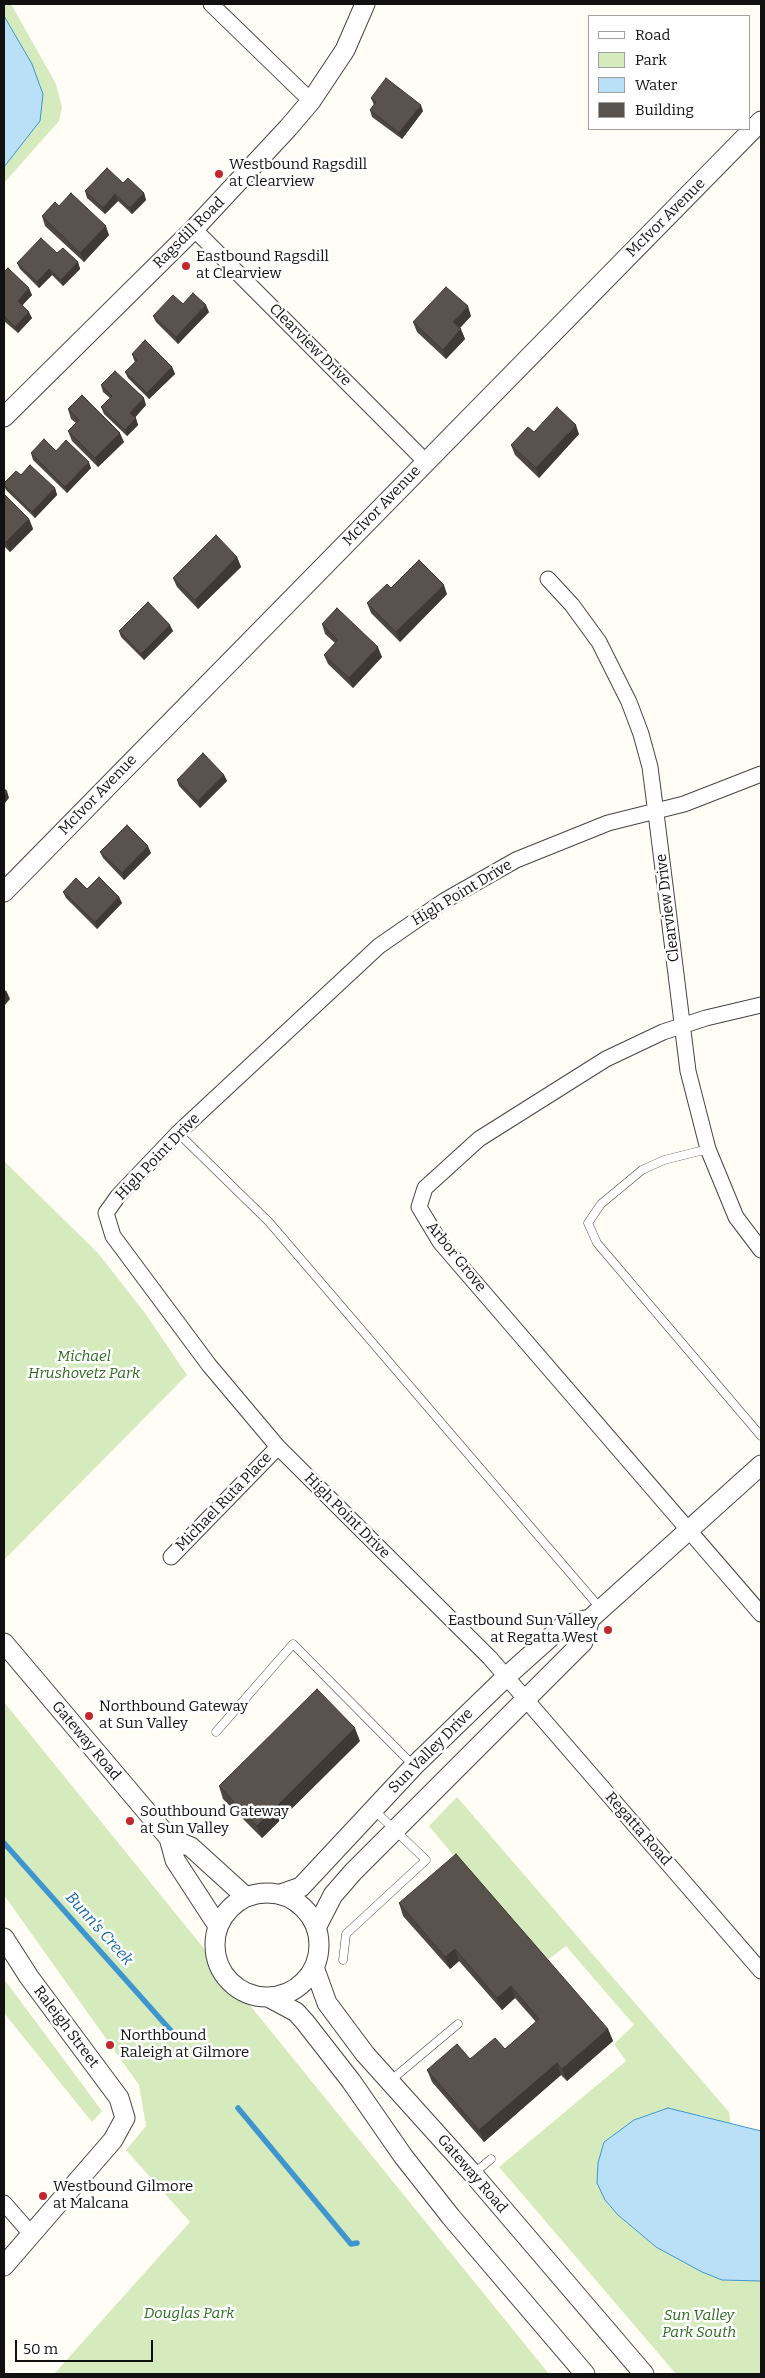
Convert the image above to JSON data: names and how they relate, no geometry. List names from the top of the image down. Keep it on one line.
{"streets":{"street":["McIvor Avenue","Ragsdill Road","Clearview Drive","High Point Drive","Arbor Grove","Michael Ruta Place","Gateway Road","Sun Valley Drive","Regatta Road","Raleigh Street"]},"crossings":[["McIvor Avenue","Clearview Drive"],["Ragsdill Road","Clearview Drive"],["Clearview Drive","High Point Drive"],["Clearview Drive","Arbor Grove"],["High Point Drive","Michael Ruta Place"],["High Point Drive","Sun Valley Drive"],["High Point Drive","Regatta Road"],["Arbor Grove","Sun Valley Drive"],["Gateway Road","Sun Valley Drive"],["Sun Valley Drive","Regatta Road"]],"water":["Bunn's Creek"],"parks":["Michael Hrushovetz Park","Douglas Park","Sun Valley Park South"],"places":["Westbound Ragsdill at Clearview","Eastbound Ragsdill at Clearview","Eastbound Sun Valley at Regatta West","Northbound Gateway at Sun Valley","Southbound Gateway at Sun Valley","Northbound Raleigh at Gilmore","Westbound Gilmore at Malcana"],"legend":["Road","Park","Water","Building"],"scale_bar":"50 m"}
